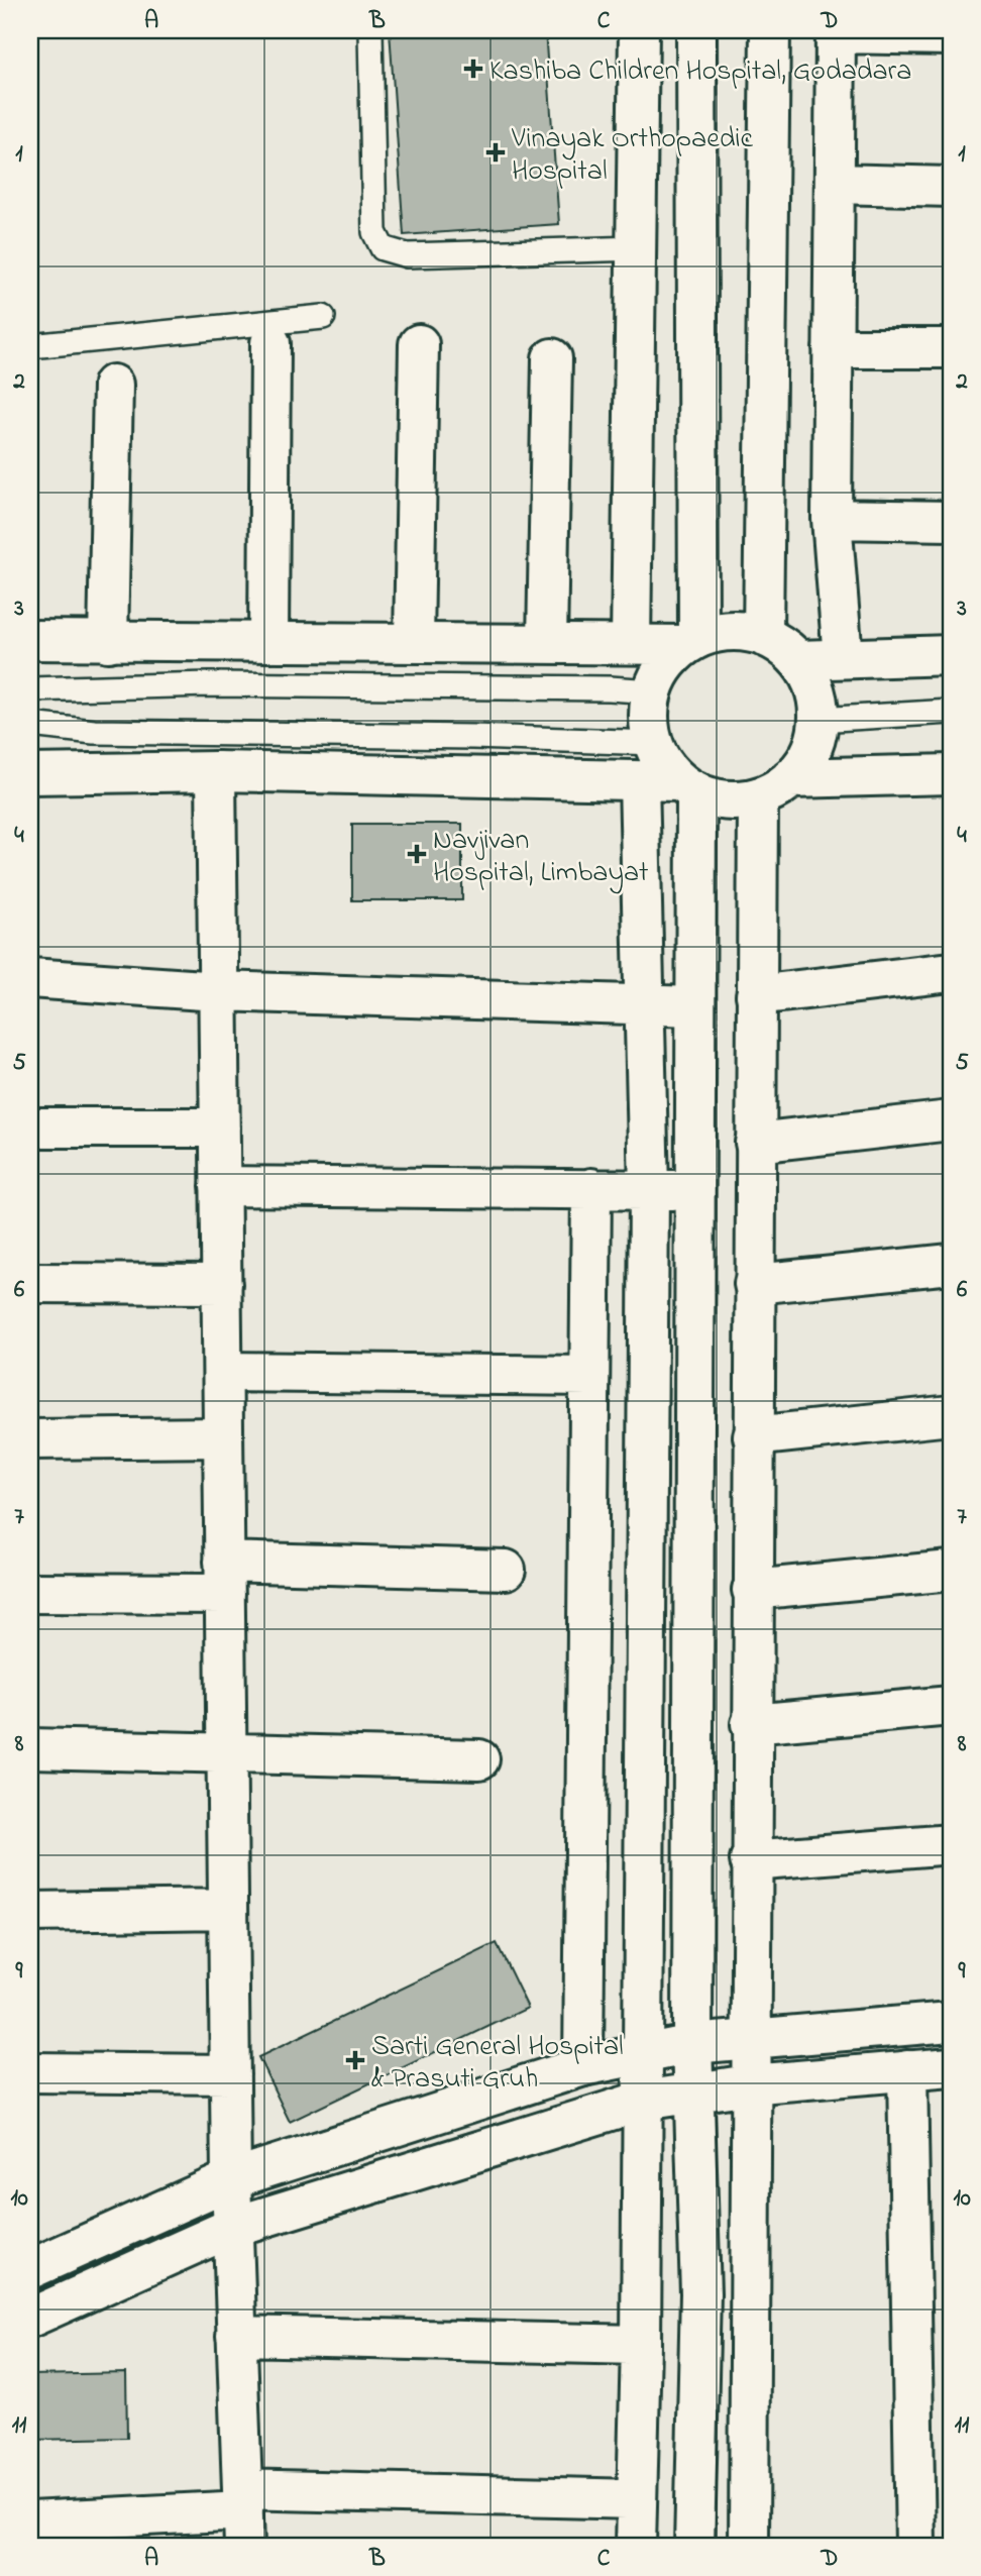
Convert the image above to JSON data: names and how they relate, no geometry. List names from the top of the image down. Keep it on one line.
{"places":{"health":["Kashiba Children Hospital, Godadara","Vinayak Orthopaedic Hospital","Navjivan Hospital, Limbayat","Sarti General Hospital & Prasuti Gruh"]},"grid":{"columns":["A","B","C","D"],"rows":["1","2","3","4","5","6","7","8","9","10","11"]}}
